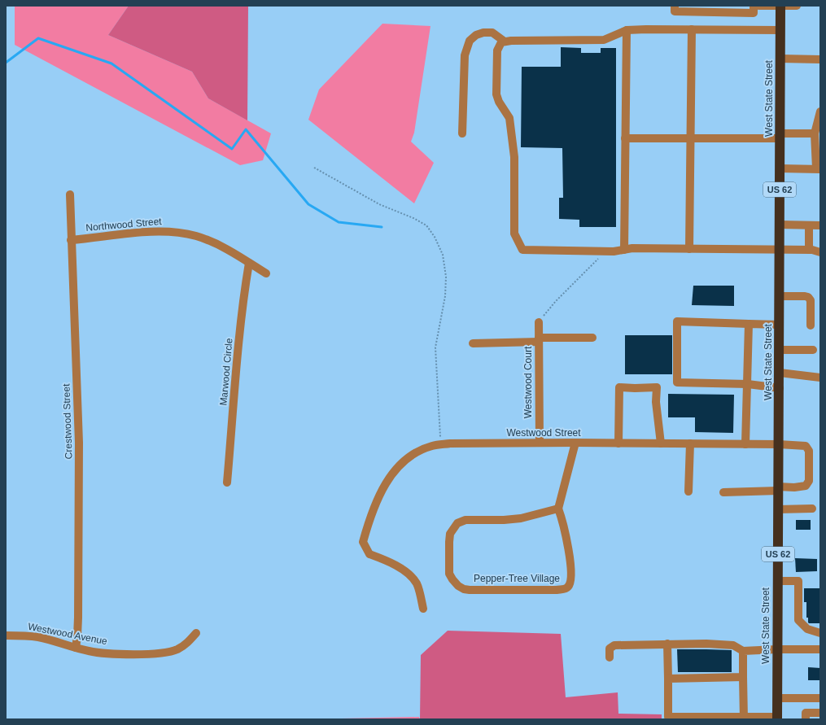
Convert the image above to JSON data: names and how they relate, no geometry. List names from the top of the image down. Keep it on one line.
{"streets":{"highway":["West State Street","US 62"],"street":["Northwood Street","Marwood Circle","Westwood Court","Crestwood Street","Westwood Street","Pepper-Tree Village","Westwood Avenue"]},"crossings":[["West State Street","Westwood Street"],["Northwood Street","Marwood Circle"],["Northwood Street","Crestwood Street"],["Westwood Court","Westwood Street"],["Crestwood Street","Westwood Avenue"],["Westwood Street","Pepper-Tree Village"]]}
